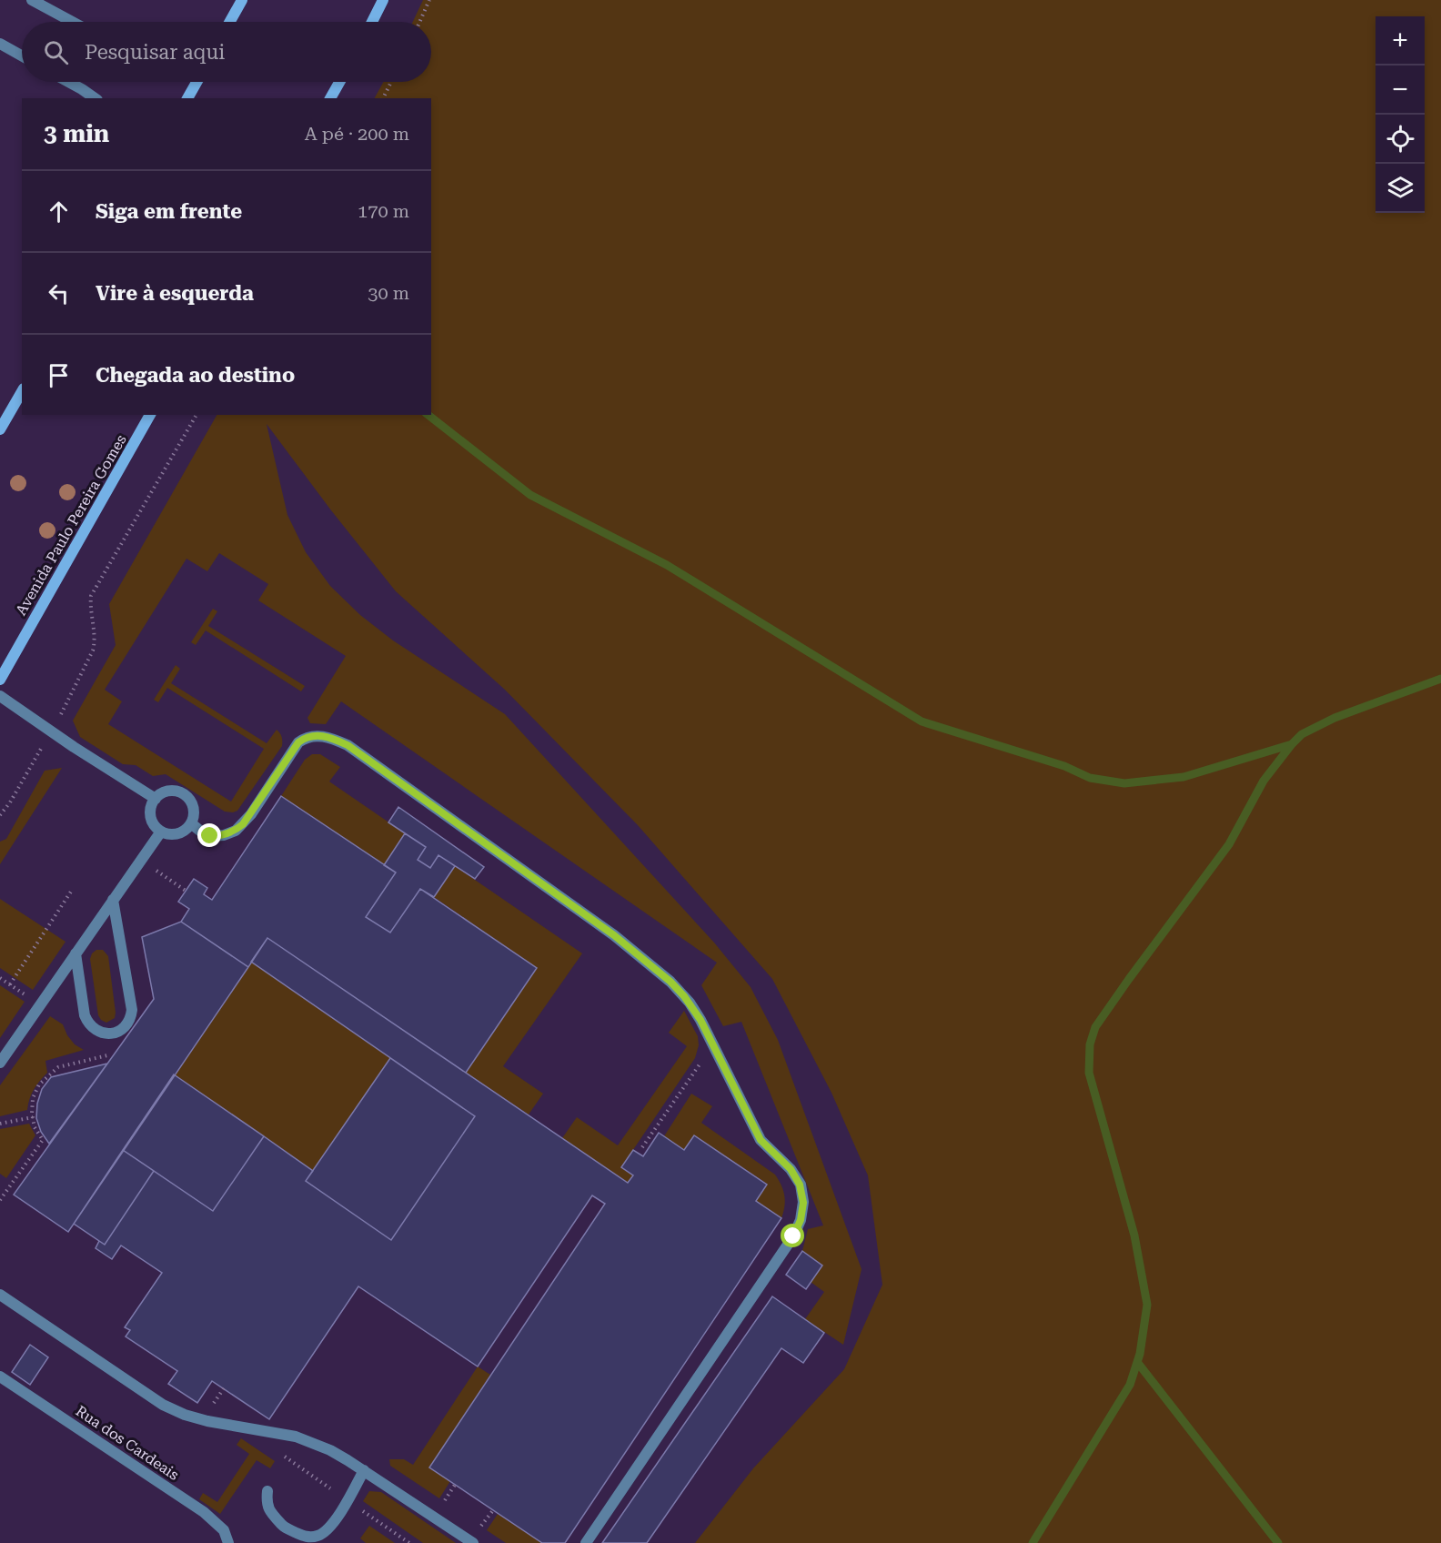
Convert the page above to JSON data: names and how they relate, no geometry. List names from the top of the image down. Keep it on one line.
{"streets":{"main road":["Avenida Paulo Pereira Gomes"],"street":["Rua dos Cardeais"]},"page":{"map_buttons":["+","−"],"search":"Pesquisar aqui","heading":["3 min","A pé · 200 m"],"list":[["Siga em frente","170 m"],["Vire à esquerda","30 m"],"Chegada ao destino"]}}
